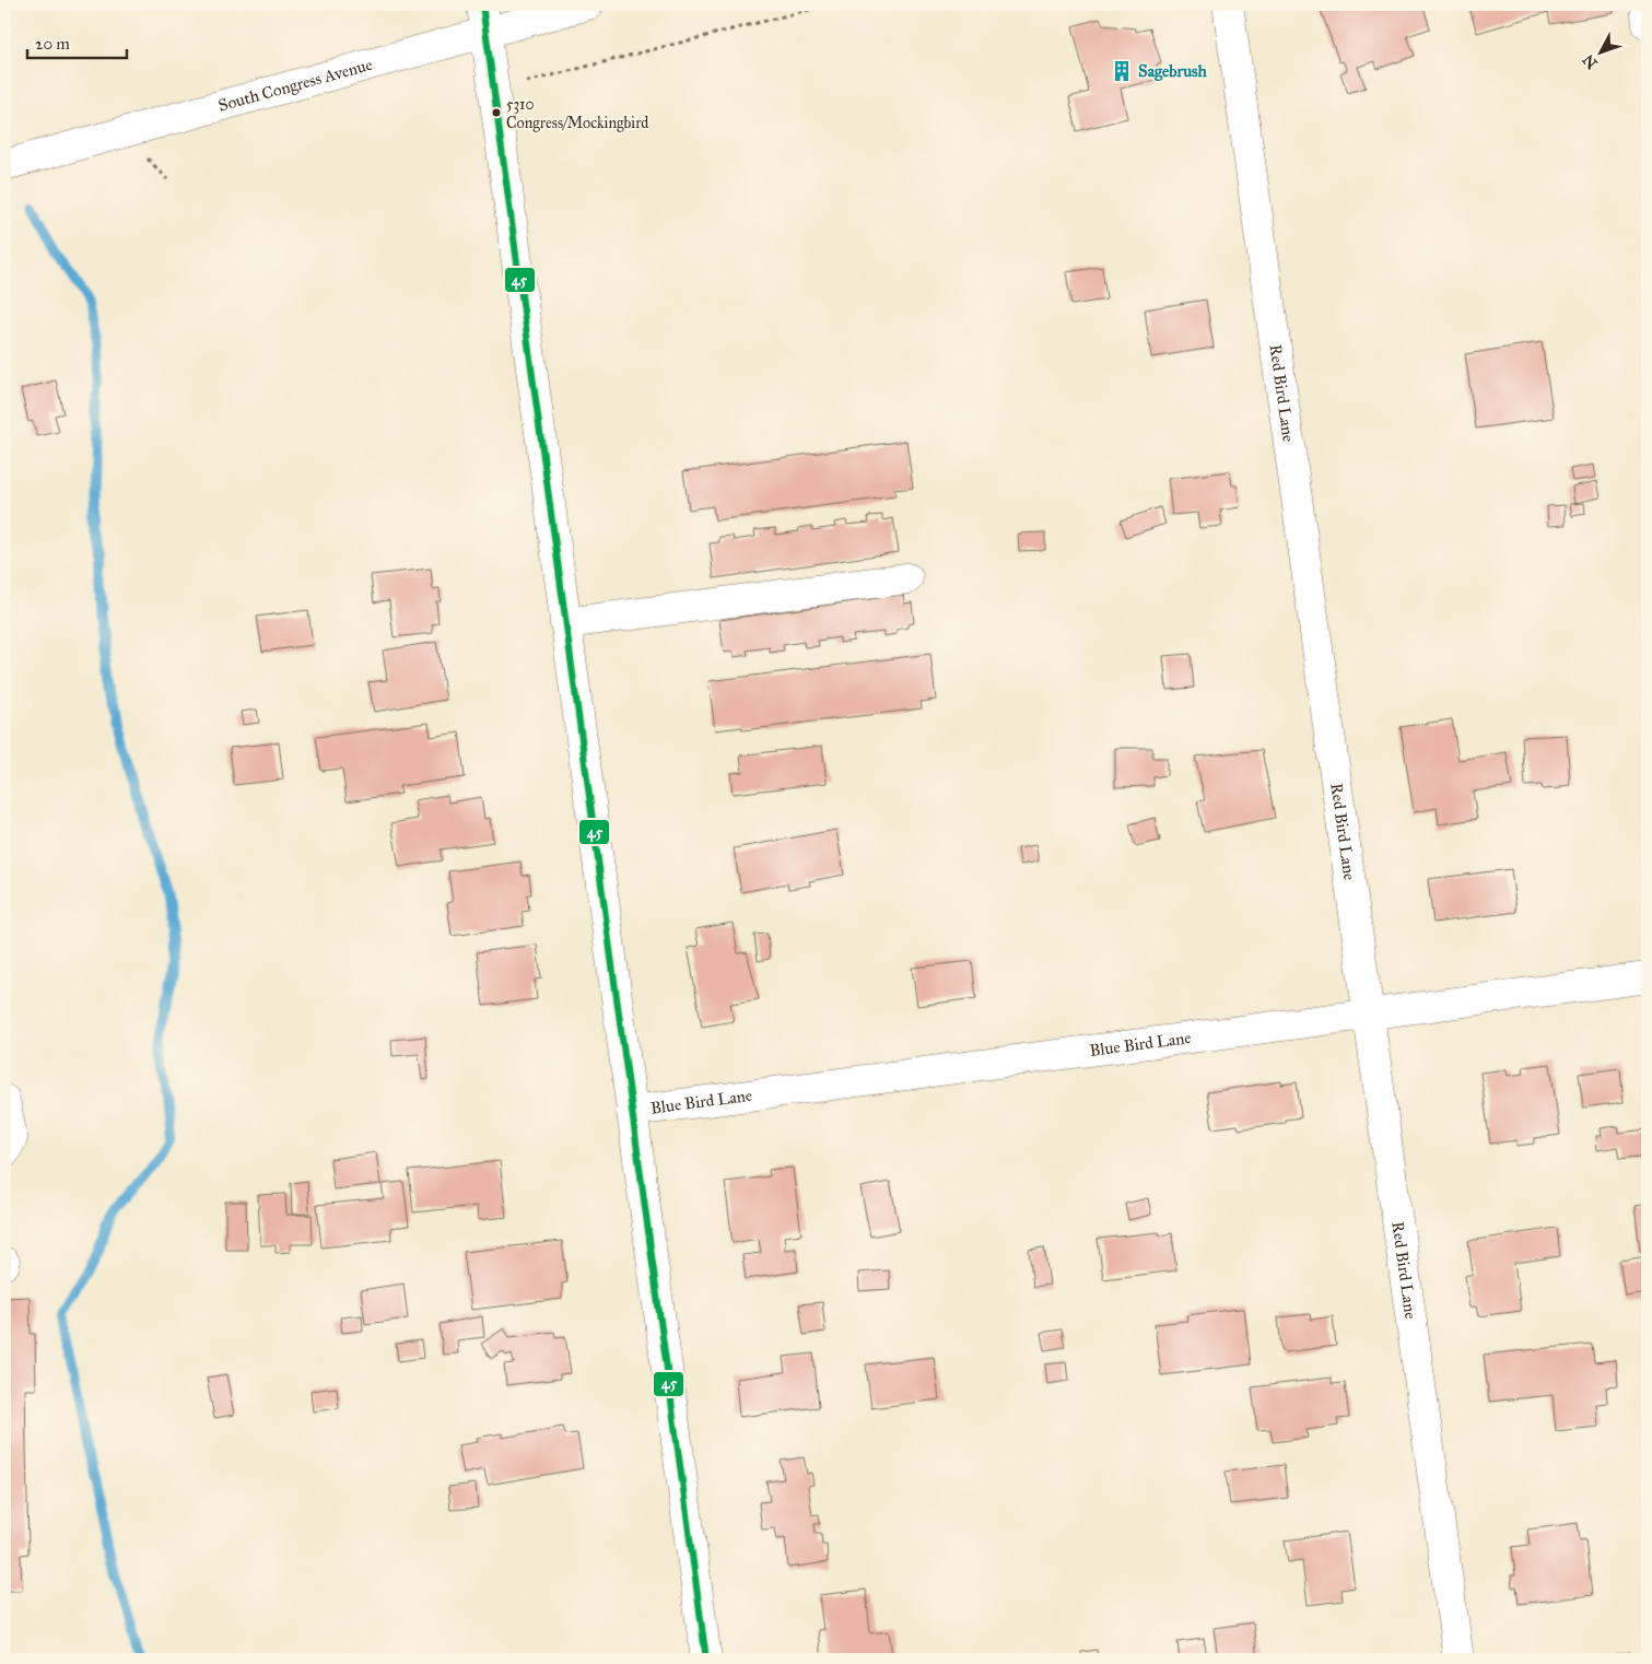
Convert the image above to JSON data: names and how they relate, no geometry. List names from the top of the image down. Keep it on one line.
{"streets":{"street":["South Congress Avenue","Red Bird Lane","Blue Bird Lane"]},"crossings":[["Red Bird Lane","Blue Bird Lane"]],"places":{"building":["Sagebrush"],"other":["5310 Congress/Mockingbird"]},"lines":["transit line 45"],"scale_bar":"20 m","north":"bottom left"}
